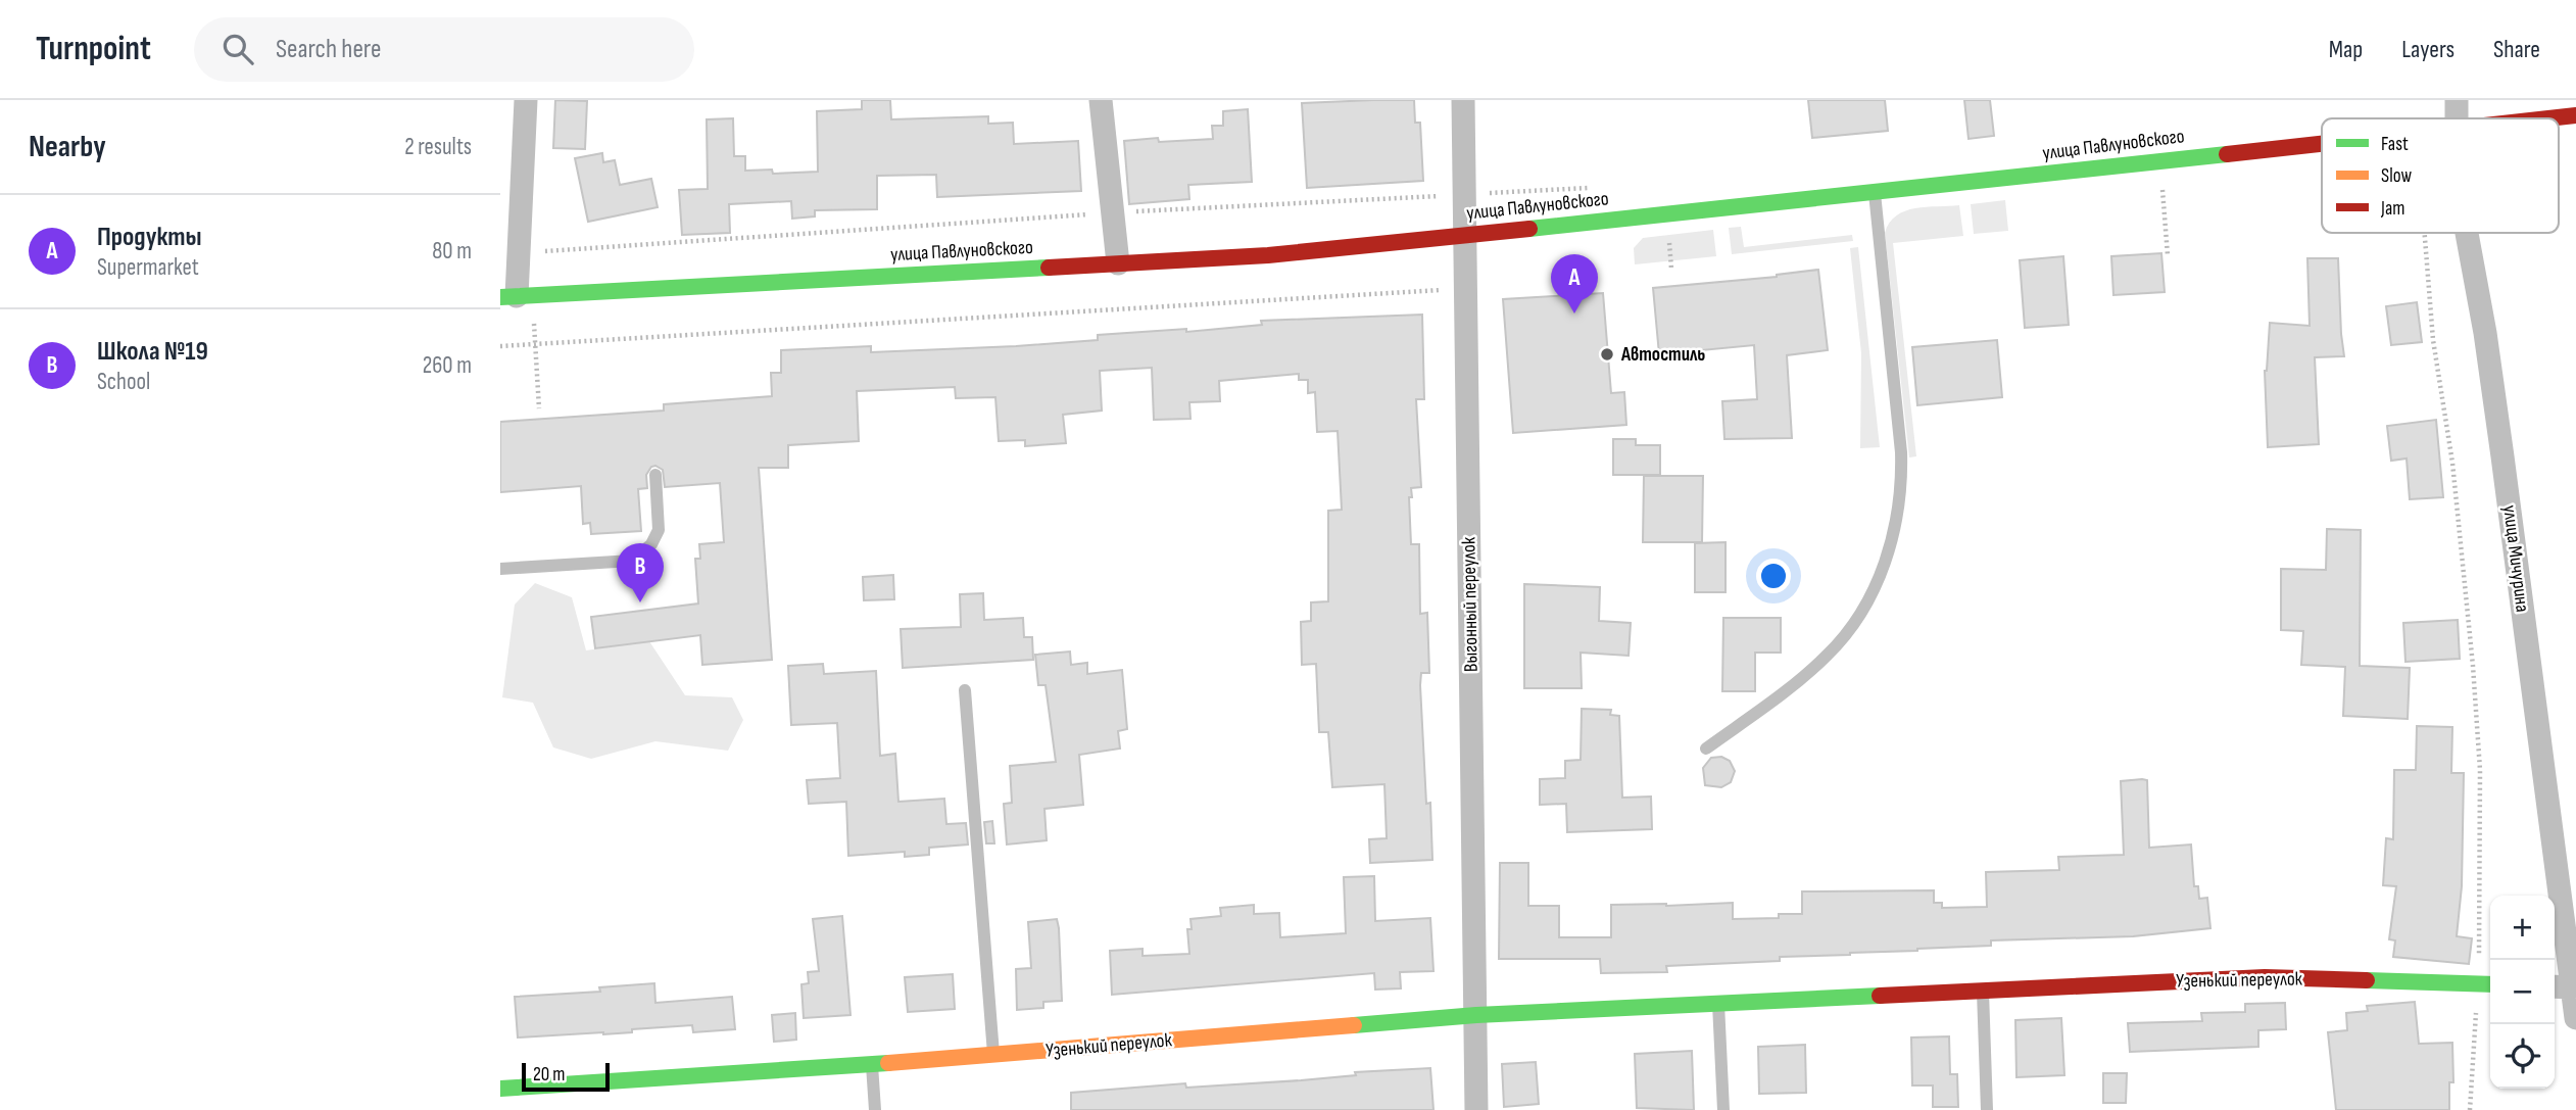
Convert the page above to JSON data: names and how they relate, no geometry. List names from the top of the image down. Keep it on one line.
{"streets":{"street":["улица Павлуновского","улица Мичурина","Выгонный переулок","Узенький переулок"]},"crossings":[["улица Павлуновского","Выгонный переулок"],["Выгонный переулок","Узенький переулок"]],"places":["Автостиль"],"legend":["Fast","Slow","Jam"],"scale_bar":"20 m","page":{"header":"Turnpoint","search":"Search here","nav":["Map","Layers","Share"],"heading":["Nearby","2 results"],"list":[{"mark":"A","name":"Продукты","note":"Supermarket","value":"80 m"},{"mark":"B","name":"Школа №19","note":"School","value":"260 m"}],"pins":["A","B"],"map_buttons":["+","−"],"scale":"20 m"}}
